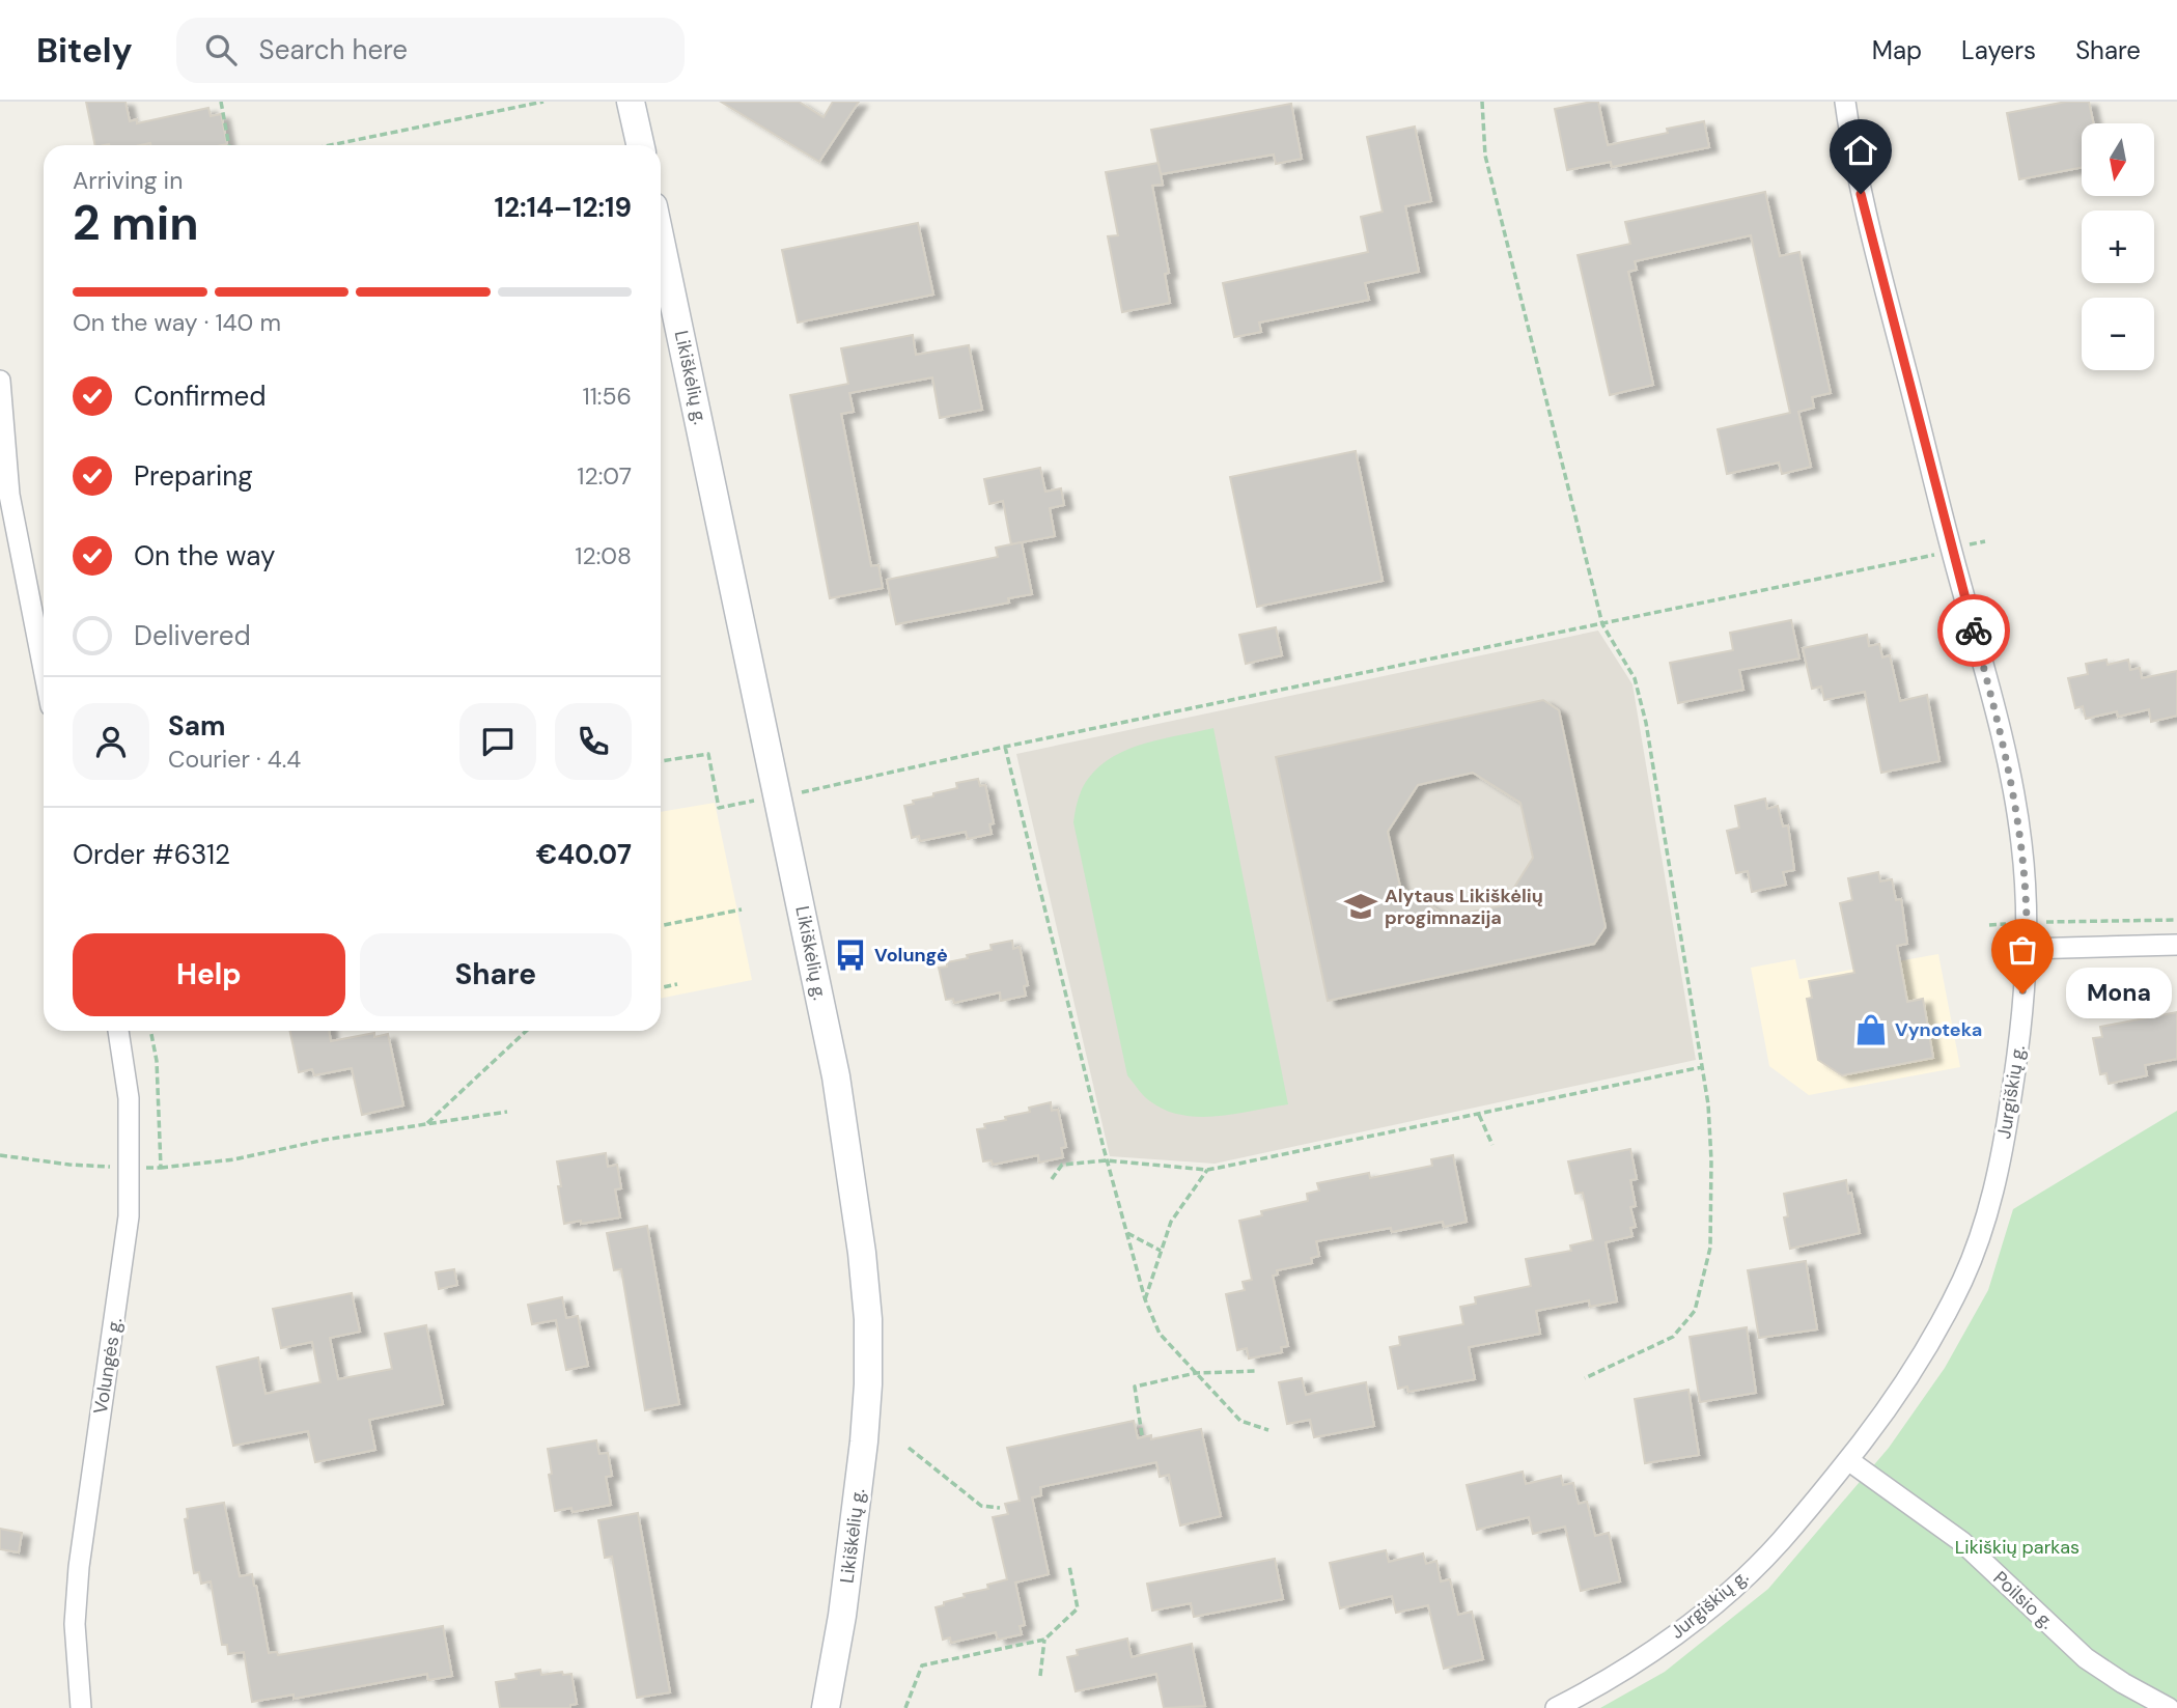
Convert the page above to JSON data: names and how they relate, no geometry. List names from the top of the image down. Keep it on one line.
{"streets":{"street":["Likiškėlių g.","Jurgiškių g.","Volungės g.","Poilsio g."]},"crossings":[["Jurgiškių g.","Poilsio g."]],"parks":["Likiškių parkas"],"places":{"school or university":["Alytaus Likiškėlių progimnazija"],"bus stop":["Volungė"],"other":["Mona"],"shop":["Vynoteka"]},"north":"bottom","page":{"header":"Bitely","search":"Search here","nav":["Map","Layers","Share"],"map_buttons":["+","−"],"heading":["2 min","Arriving in","12:14–12:19"],"panel":["Sam","Courier · 4.4","Order #6312","€40.07"],"bar":"On the way · 140 m","list":[["Confirmed","11:56"],["Preparing","12:07"],["On the way","12:08"],"Delivered"],"buttons":["Help","Share"],"bubble":"Mona"}}
